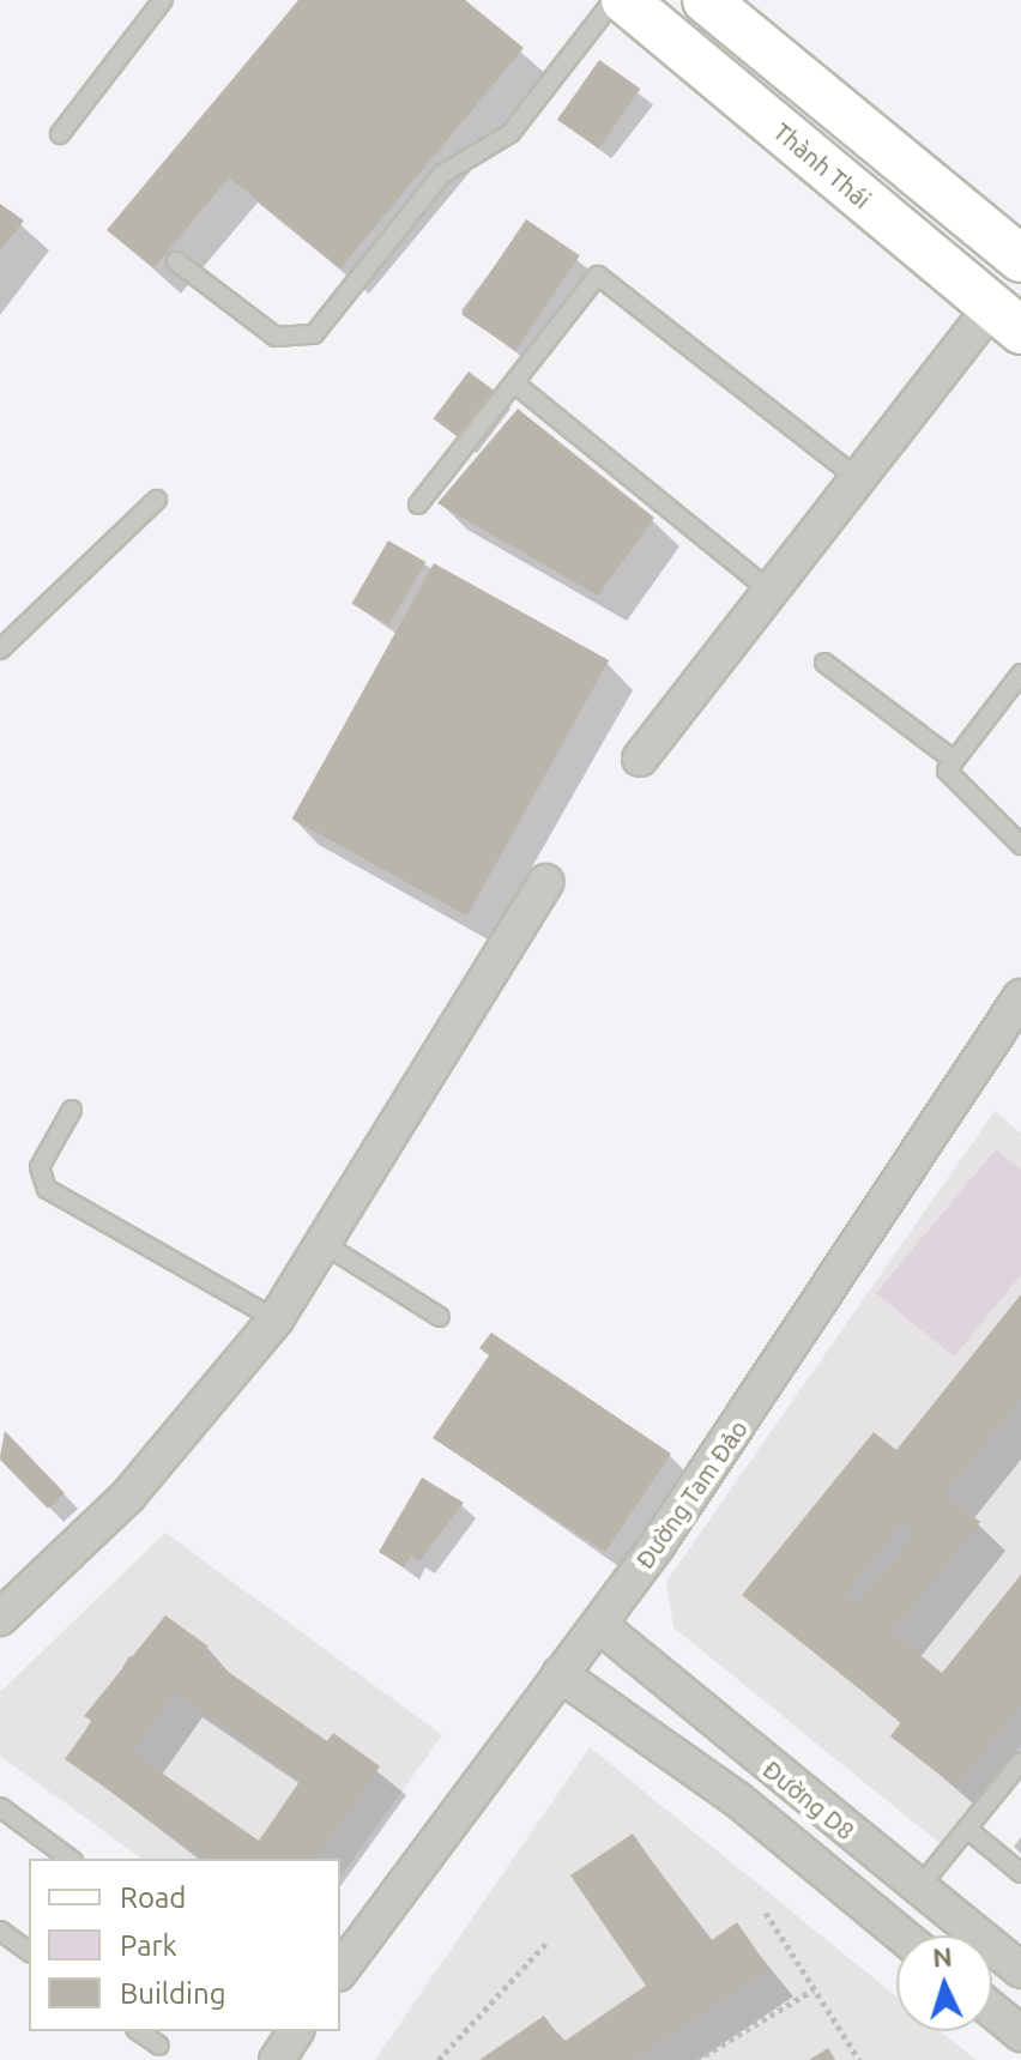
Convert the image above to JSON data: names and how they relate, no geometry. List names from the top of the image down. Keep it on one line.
{"streets":{"main road":["Thành Thái"],"street":["Đường Tam Đảo","Đường D8"]},"crossings":[["Đường Tam Đảo","Đường D8"]],"legend":["Road","Park","Building"],"north":"top"}
